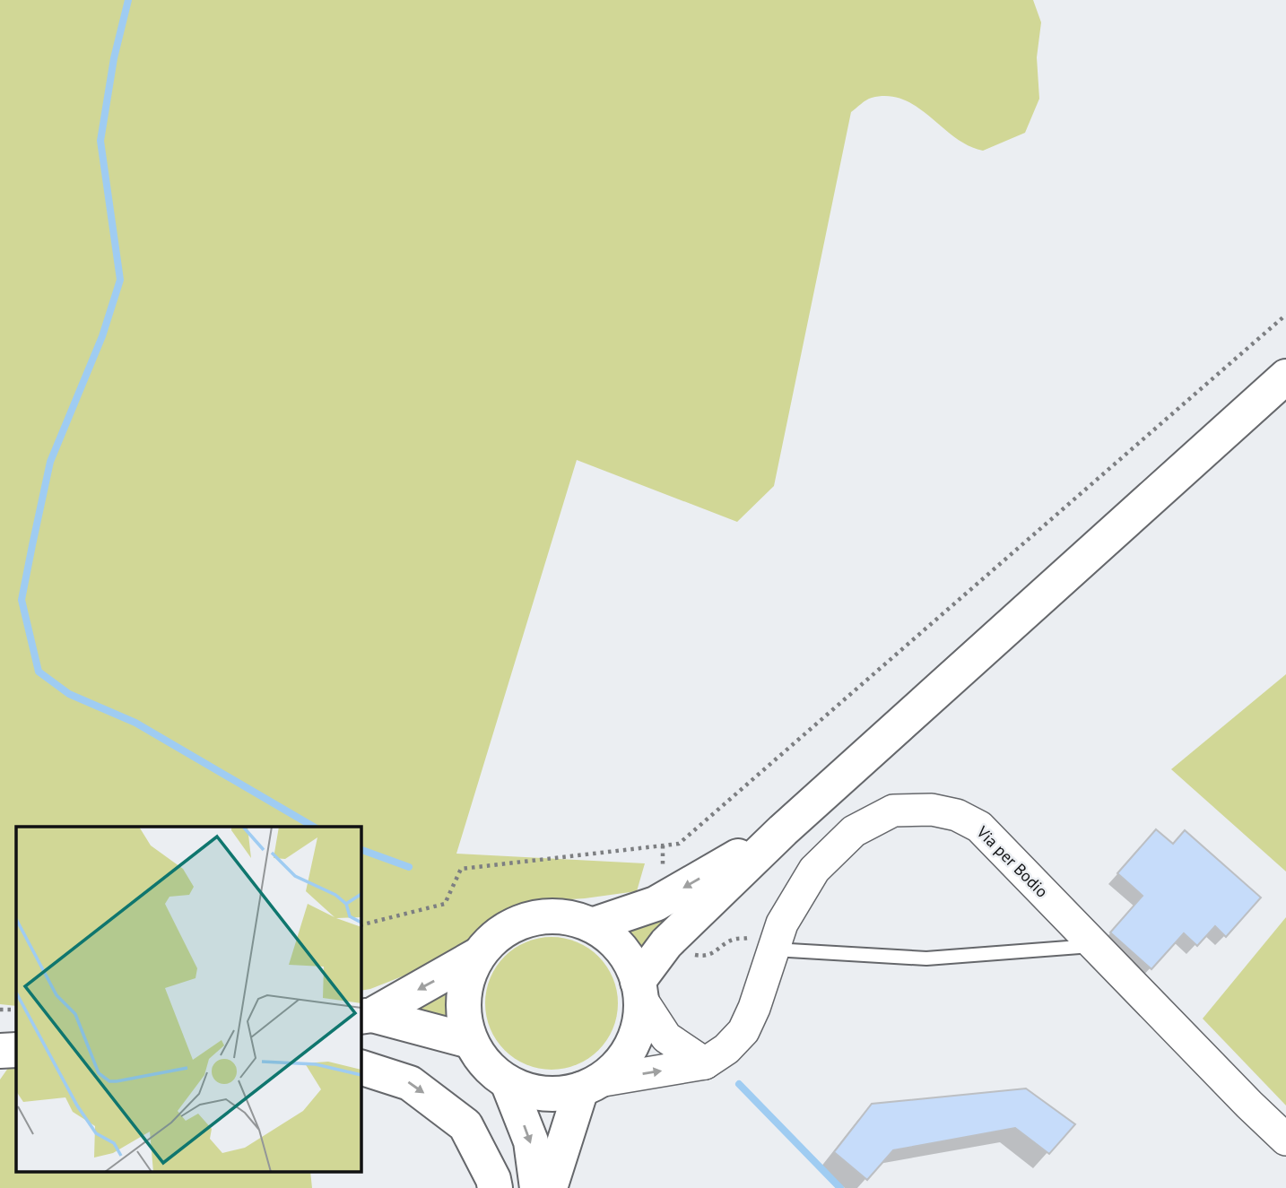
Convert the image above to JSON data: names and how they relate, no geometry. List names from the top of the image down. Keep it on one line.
{"streets":{"street":["Via per Bodio"]}}
